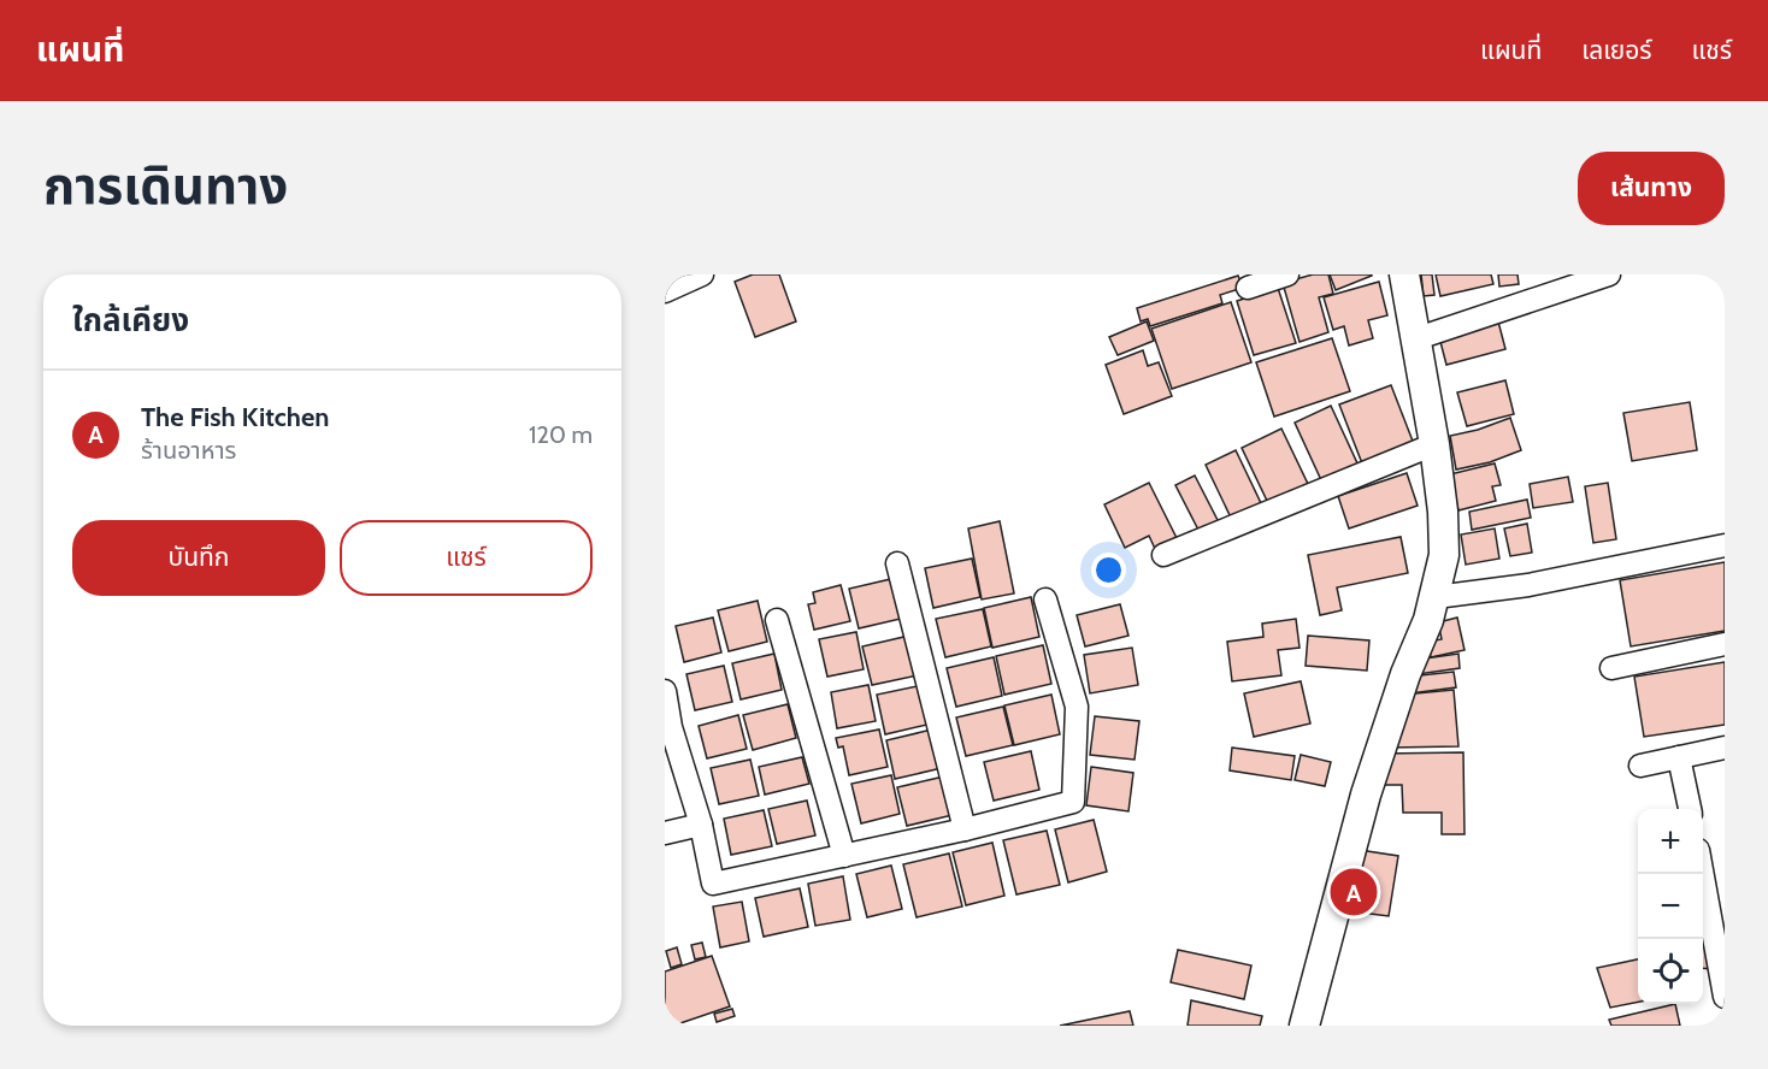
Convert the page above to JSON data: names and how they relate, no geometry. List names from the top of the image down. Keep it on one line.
{"page":{"header":"แผนที่","nav":["แผนที่","เลเยอร์","แชร์"],"title":"การเดินทาง","buttons":["เส้นทาง",["บันทึก","แชร์"]],"heading":"ใกล้เคียง","list":[{"mark":"A","name":"The Fish Kitchen","note":"ร้านอาหาร","value":"120 m"}],"map_buttons":["+","−"],"pins":"A"}}
